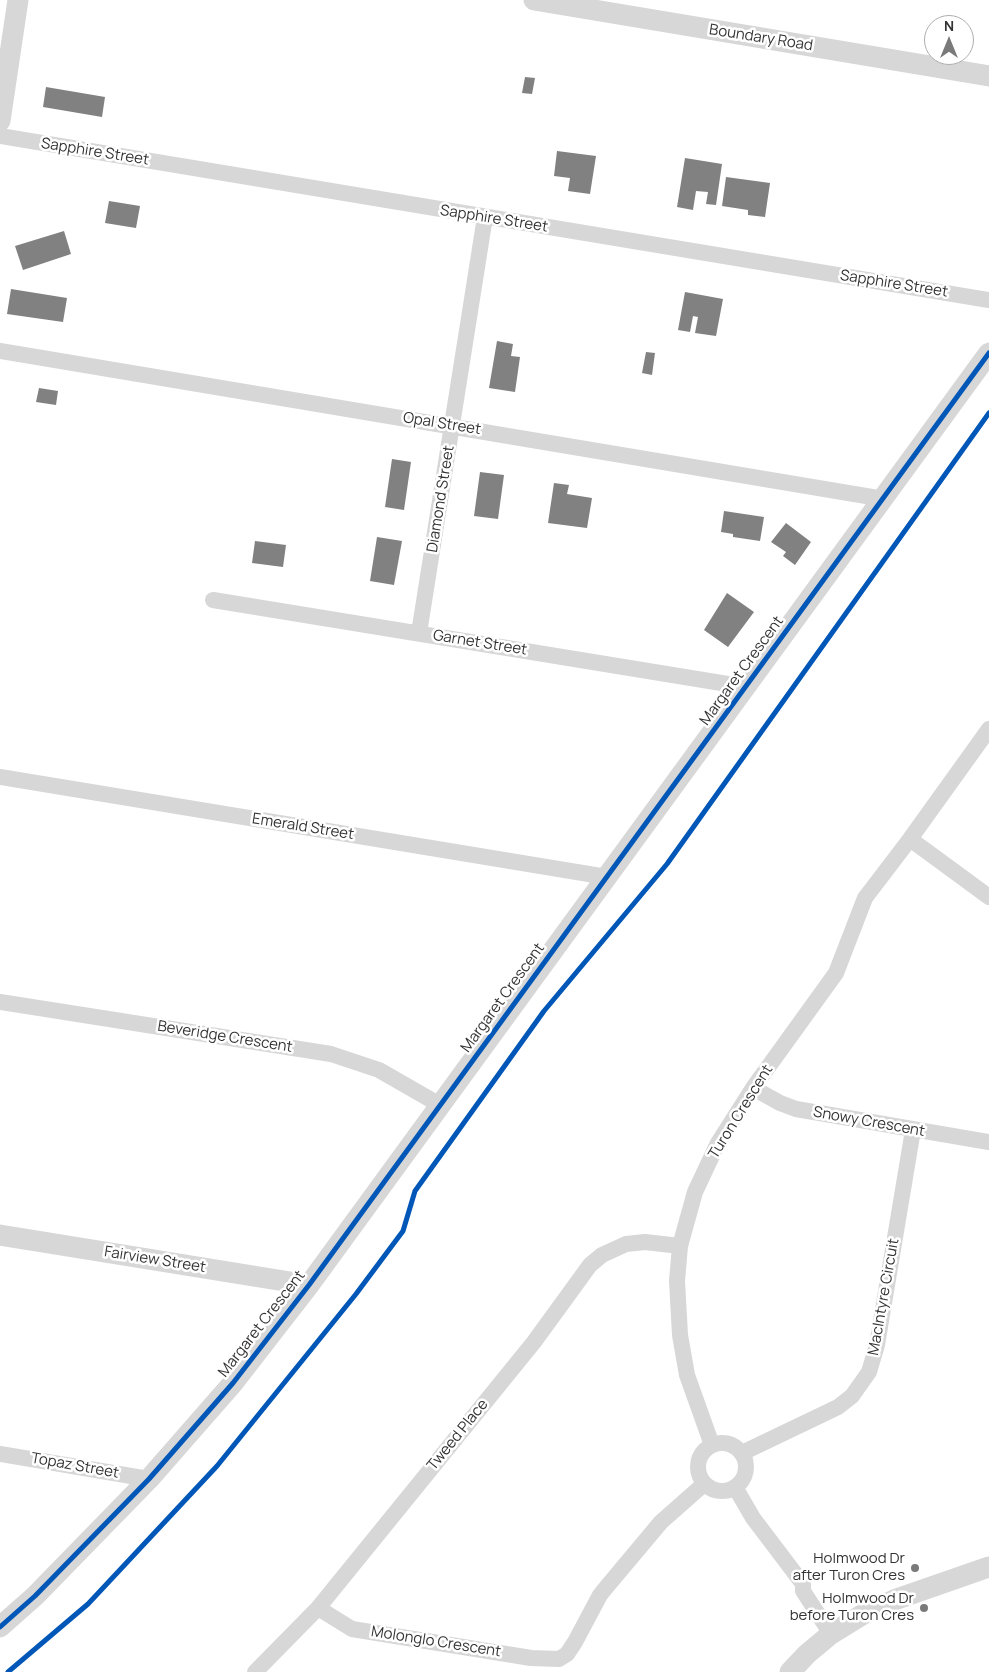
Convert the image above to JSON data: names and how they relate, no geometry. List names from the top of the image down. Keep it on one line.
{"streets":{"street":["Boundary Road","Sapphire Street","Opal Street","Diamond Street","Garnet Street","Margaret Crescent","Emerald Street","Beveridge Crescent","Turon Crescent","Snowy Crescent","Fairview Street","MacIntyre Circuit","Tweed Place","Topaz Street","Molonglo Crescent"]},"crossings":[["Sapphire Street","Diamond Street"],["Opal Street","Diamond Street"],["Opal Street","Margaret Crescent"],["Diamond Street","Garnet Street"],["Garnet Street","Margaret Crescent"],["Margaret Crescent","Emerald Street"],["Margaret Crescent","Beveridge Crescent"],["Margaret Crescent","Fairview Street"],["Margaret Crescent","Topaz Street"],["Turon Crescent","Snowy Crescent"],["Turon Crescent","MacIntyre Circuit"],["Turon Crescent","Tweed Place"],["Turon Crescent","Molonglo Crescent"],["Snowy Crescent","MacIntyre Circuit"],["MacIntyre Circuit","Molonglo Crescent"],["Tweed Place","Molonglo Crescent"]],"places":["Holmwood Dr after Turon Cres","Holmwood Dr before Turon Cres"],"north":"top"}
